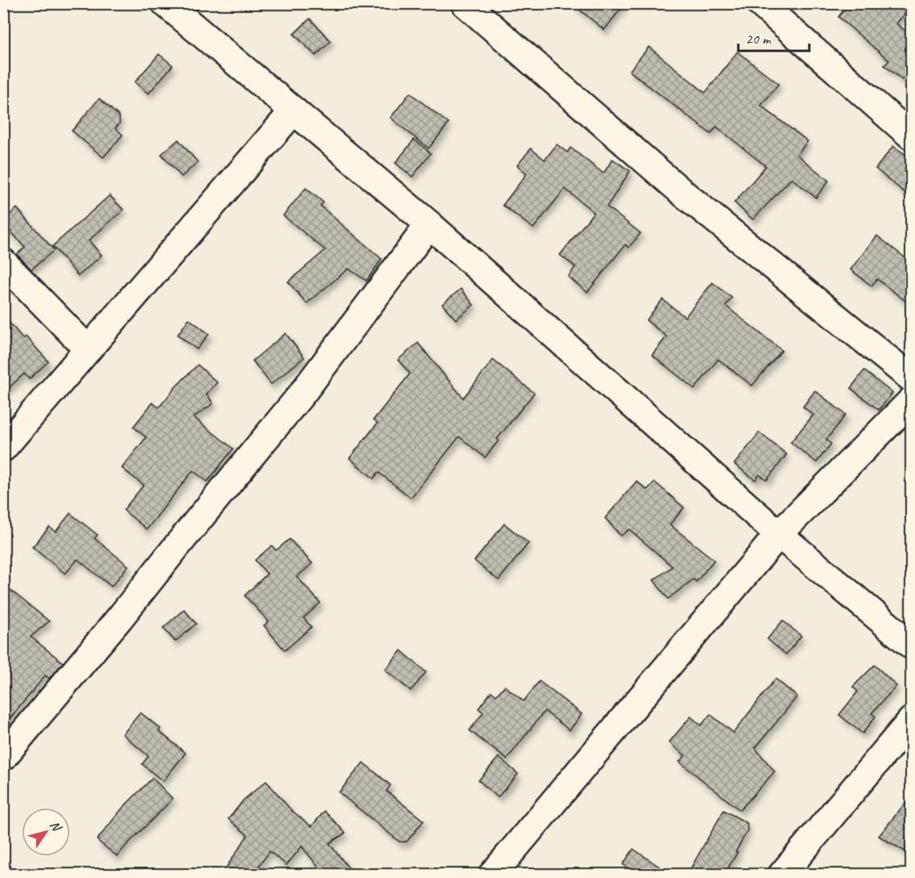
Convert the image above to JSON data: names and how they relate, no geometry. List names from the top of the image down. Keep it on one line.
{"scale_bar":"20 m","north":"top right"}
